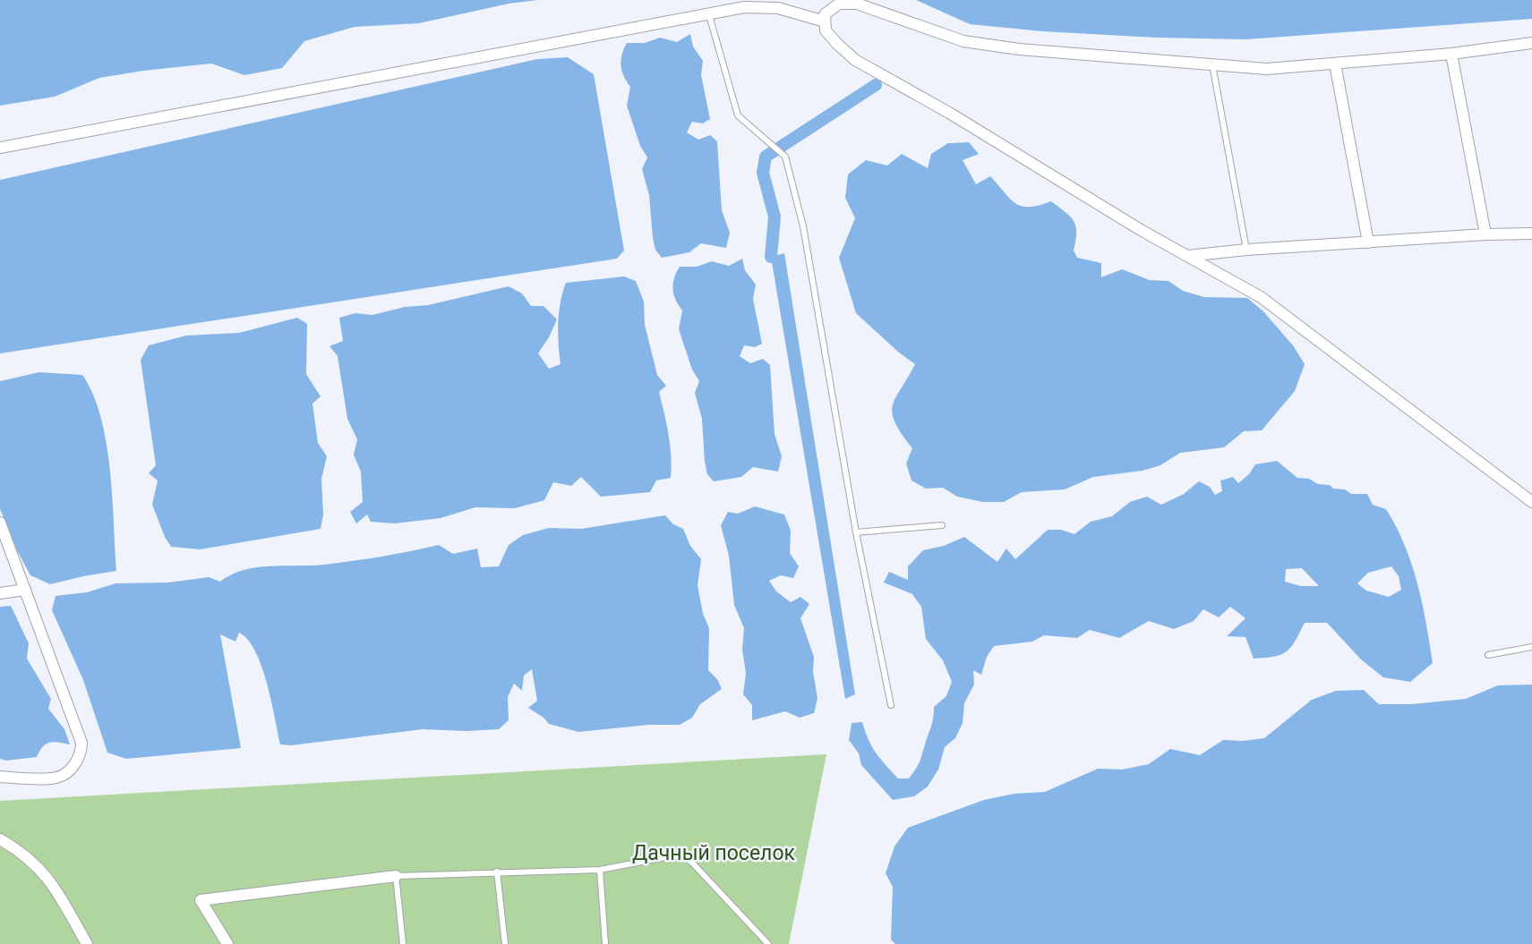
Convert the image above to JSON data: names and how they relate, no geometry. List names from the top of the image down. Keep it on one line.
{"parks":["Дачный поселок"]}
